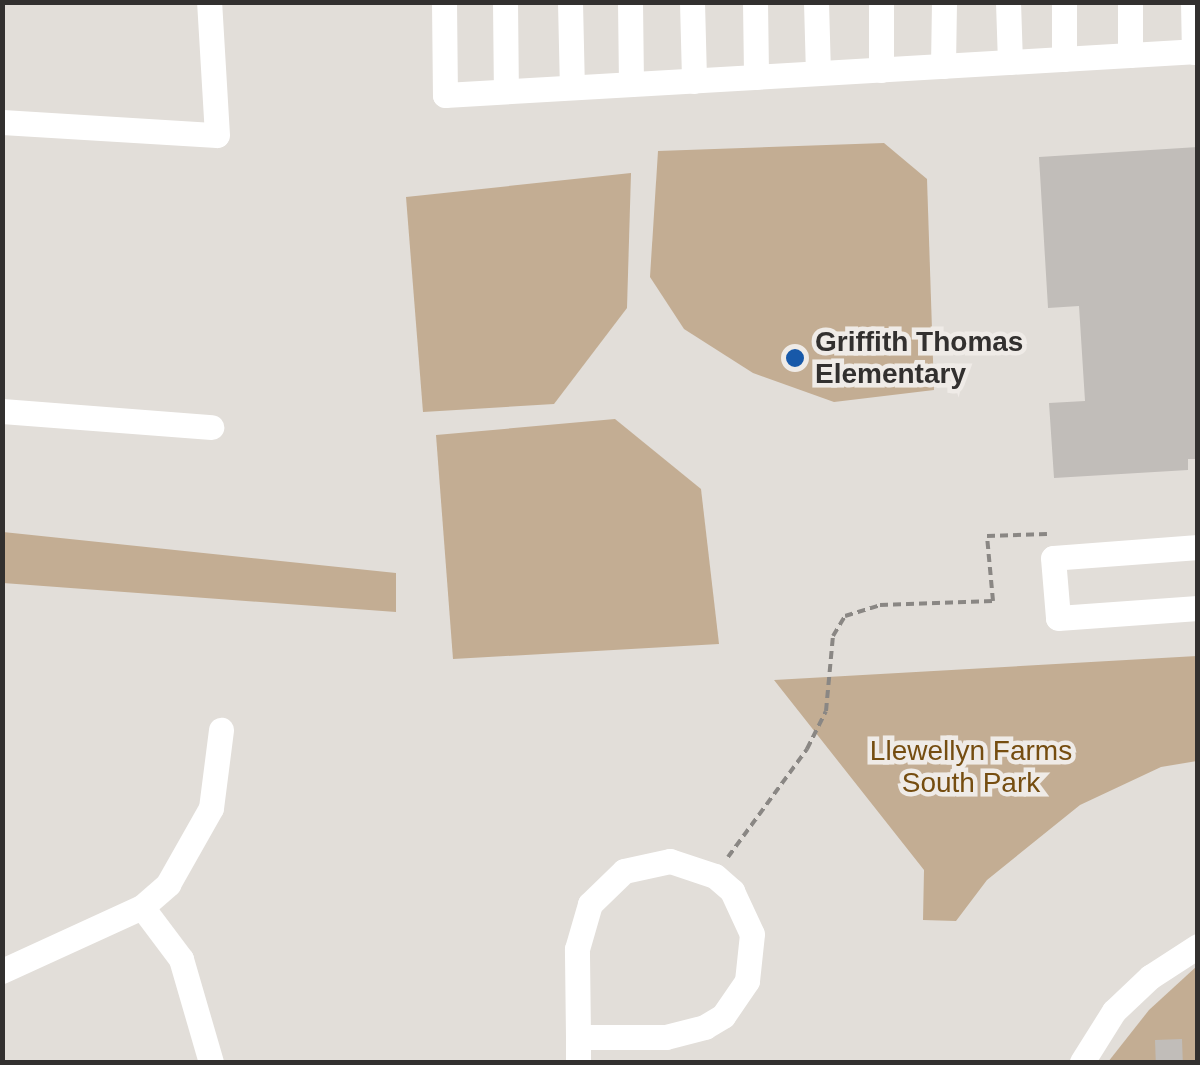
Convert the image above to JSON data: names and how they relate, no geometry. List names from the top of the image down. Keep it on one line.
{"parks":["Llewellyn Farms South Park"],"places":["Griffith Thomas Elementary"]}
